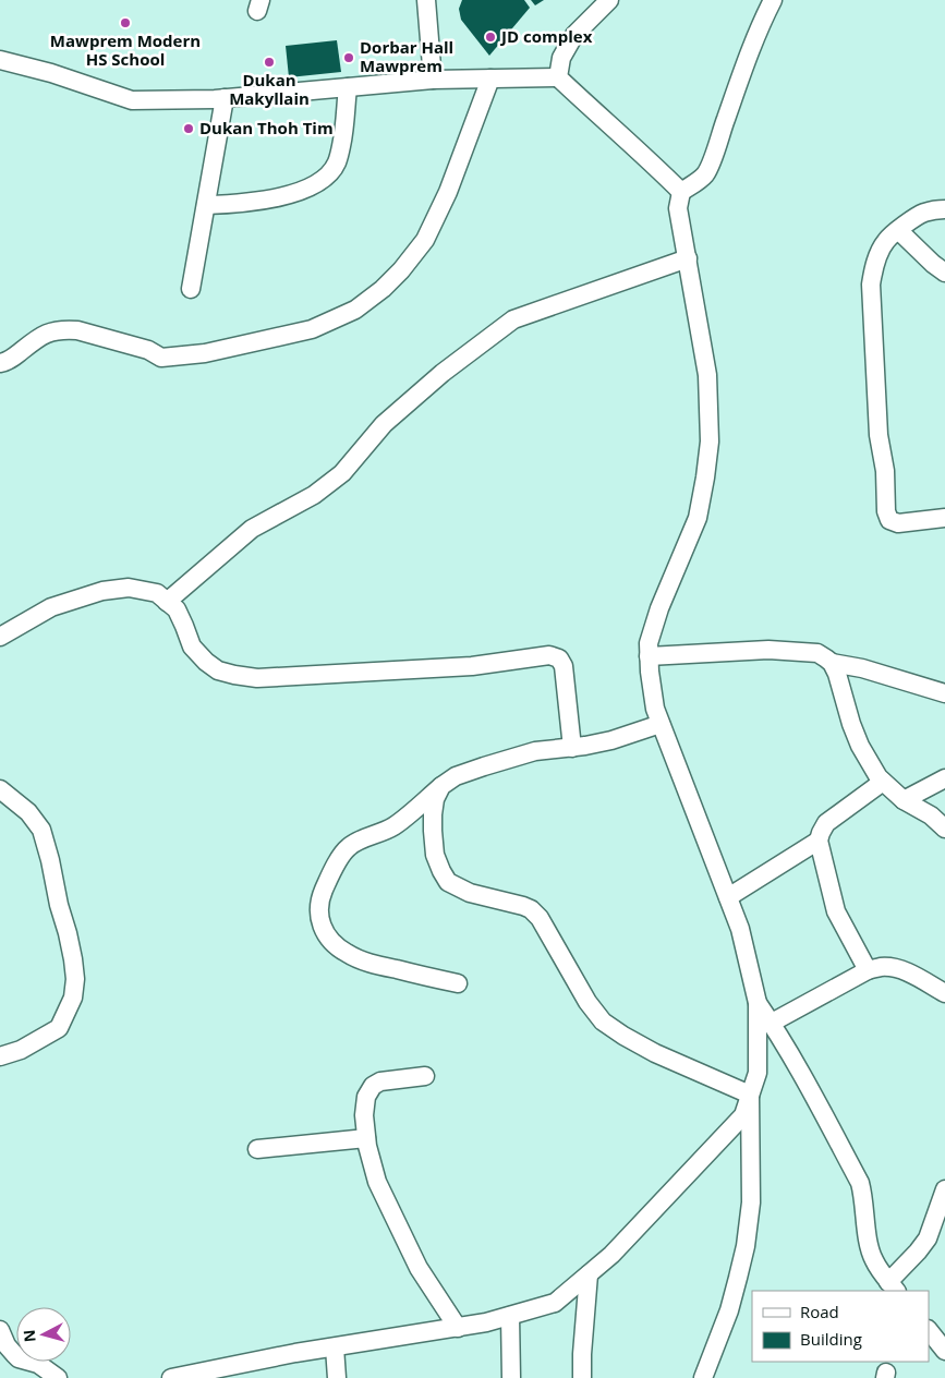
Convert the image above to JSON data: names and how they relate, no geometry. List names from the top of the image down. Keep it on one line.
{"places":["Mawprem Modern HS School","JD complex","Dorbar Hall Mawprem","Dukan Makyllain","Dukan Thoh Tim"],"legend":["Road","Building"],"north":"left"}
